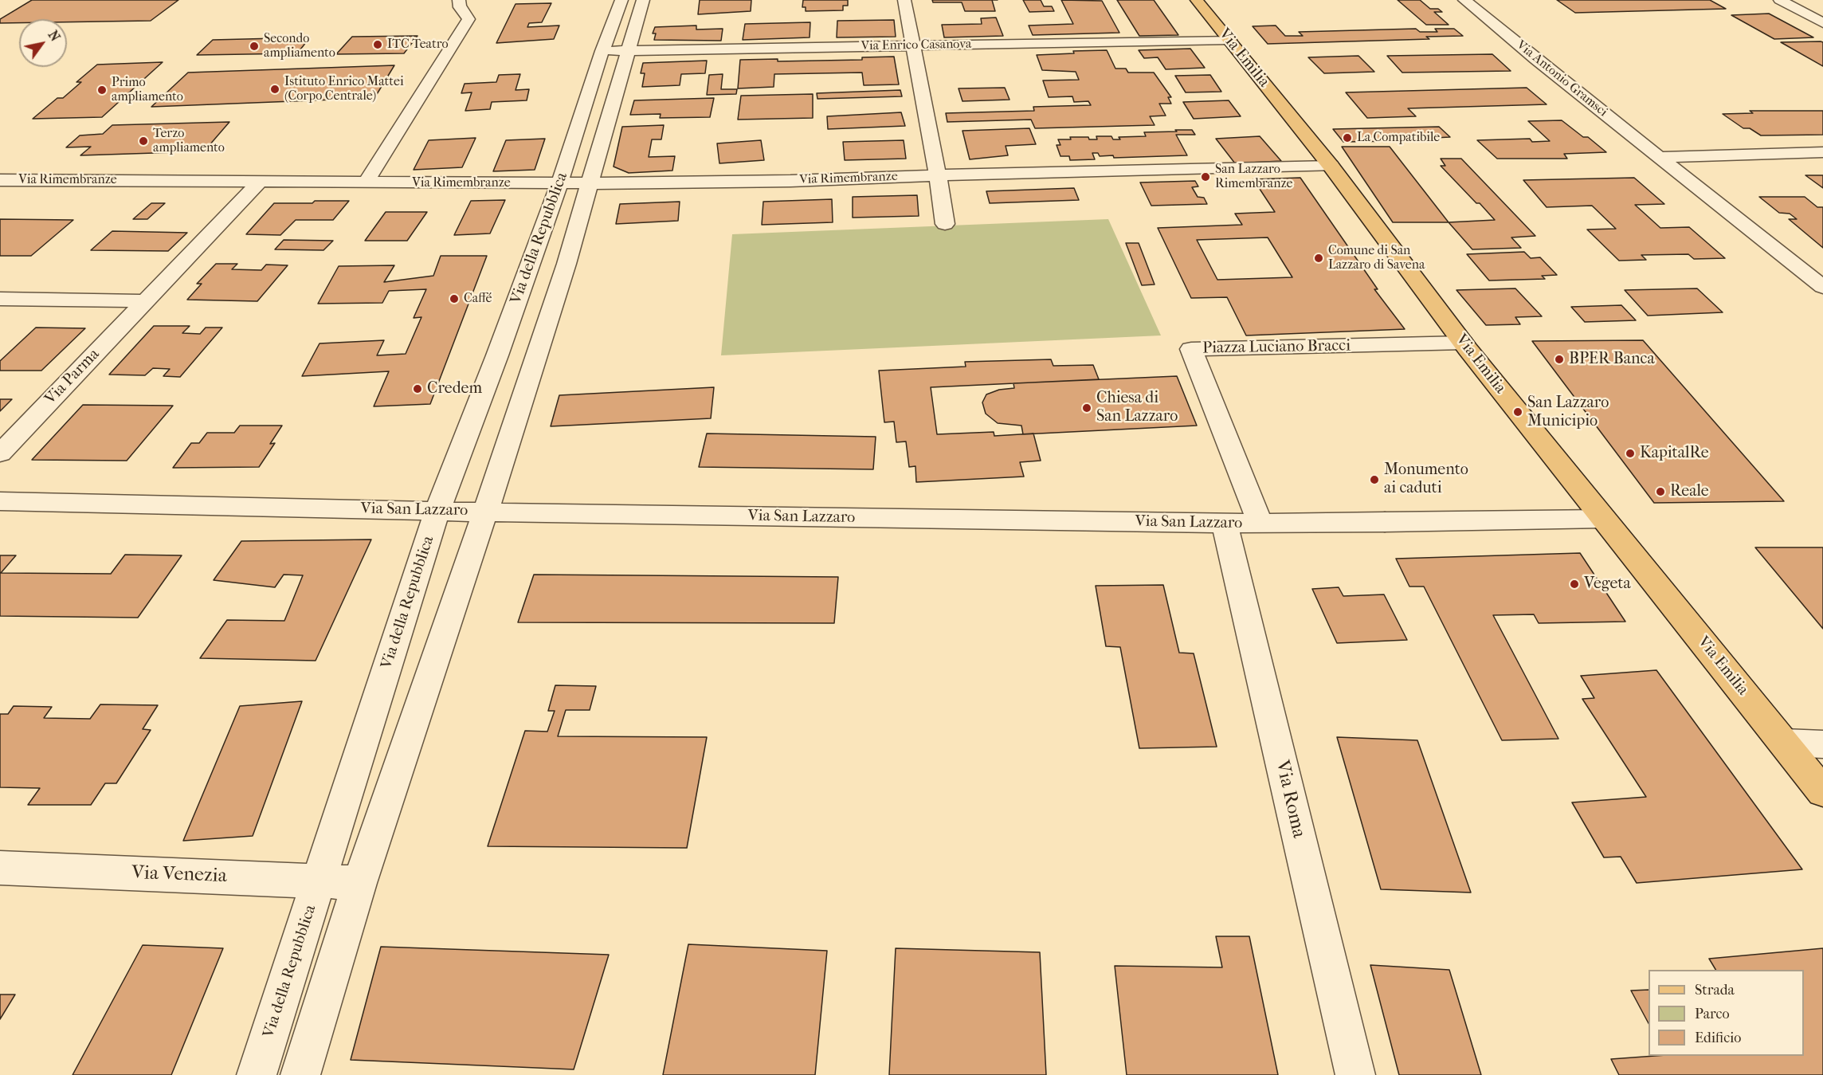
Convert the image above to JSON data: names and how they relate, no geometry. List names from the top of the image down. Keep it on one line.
{"streets":{"main road":["Via Emilia"],"street":["Via Enrico Casanova","Via Antonio Gramsci","Via Rimembranze","Via della Repubblica","Piazza Luciano Bracci","Via Parma","Via San Lazzaro","Via Roma","Via Venezia"]},"crossings":[["Via Enrico Casanova","Via Emilia"],["Via Enrico Casanova","Via della Repubblica"],["Via Emilia","Via Rimembranze"],["Via Emilia","Piazza Luciano Bracci"],["Via Emilia","Via San Lazzaro"],["Via Rimembranze","Via della Repubblica"],["Via Rimembranze","Via Parma"],["Via della Repubblica","Via San Lazzaro"],["Via della Repubblica","Via Venezia"],["Piazza Luciano Bracci","Via San Lazzaro"],["Via San Lazzaro","Via Roma"]],"places":["ITC Teatro","Secondo ampliamento","Istituto Enrico Mattei (Corpo Centrale)","Primo ampliamento","La Compatibile","Terzo ampliamento","San Lazzaro Rimembranze","Comune di San Lazzaro di Savena","Caffé","BPER Banca","Credem","Chiesa di San Lazzaro","San Lazzaro Municipio","KapitalRe","Monumento ai caduti","Reale","Vegeta"],"legend":["Strada","Parco","Edificio"],"north":"top right"}
